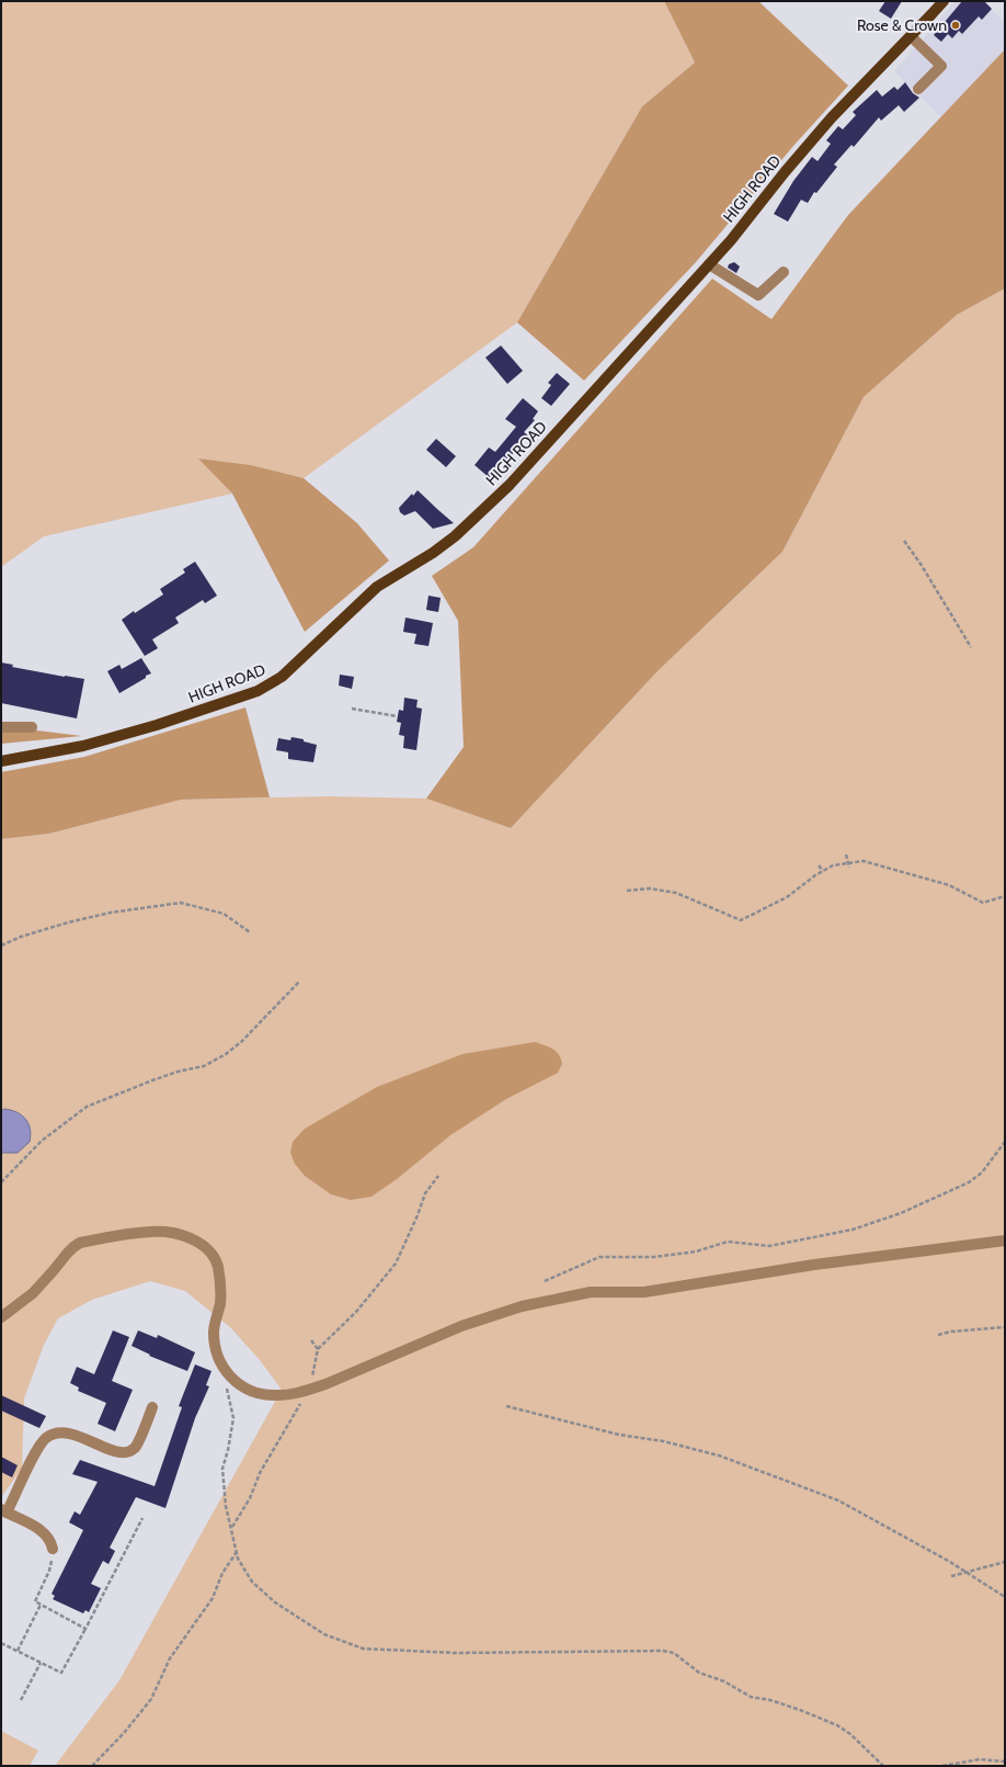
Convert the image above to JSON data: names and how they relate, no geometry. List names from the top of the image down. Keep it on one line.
{"streets":{"main road":["HIGH ROAD"]},"places":["Rose & Crown"]}
